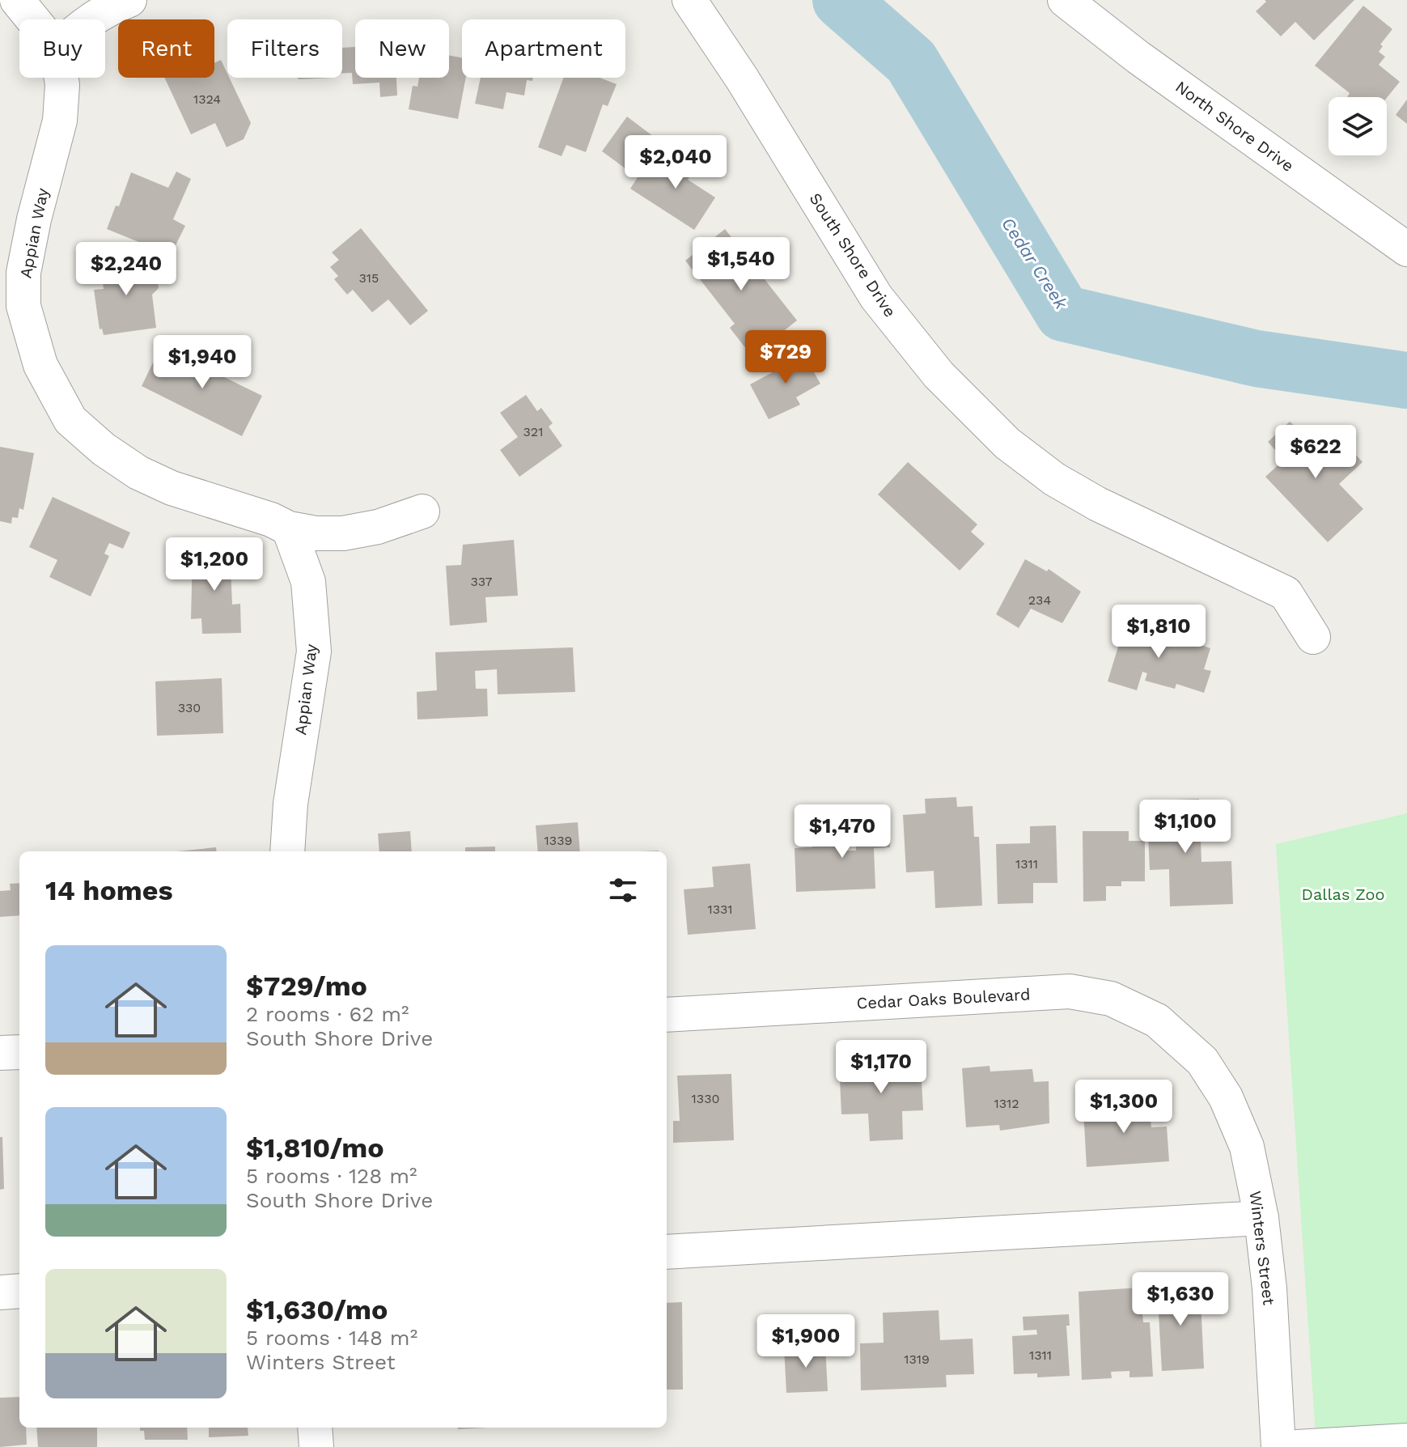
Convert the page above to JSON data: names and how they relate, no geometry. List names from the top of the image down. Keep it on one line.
{"streets":{"street":["North Shore Drive","Appian Way","South Shore Drive","Cedar Oaks Boulevard","Winters Street"]},"crossings":[["Cedar Oaks Boulevard","Winters Street"]],"water":["Cedar Creek"],"parks":["Dallas Zoo"],"house_numbers":["1324","315","321","337","234","330","1339","1311","1331","1330","1312","1311","1319"],"page":{"chip":["Buy","Rent","Filters","New","Apartment"],"price":["$2,040","$1,540","$2,240","$729","$1,940","$622","$1,200","$1,810","$1,100","$1,470","$1,170","$1,300","$1,630","$1,900"],"heading":"14 homes","list":[{"name":"$729/mo","note":"2 rooms · 62 m² · South Shore Drive"},{"name":"$1,810/mo","note":"5 rooms · 128 m² · South Shore Drive"},{"name":"$1,630/mo","note":"5 rooms · 148 m² · Winters Street"}]}}
